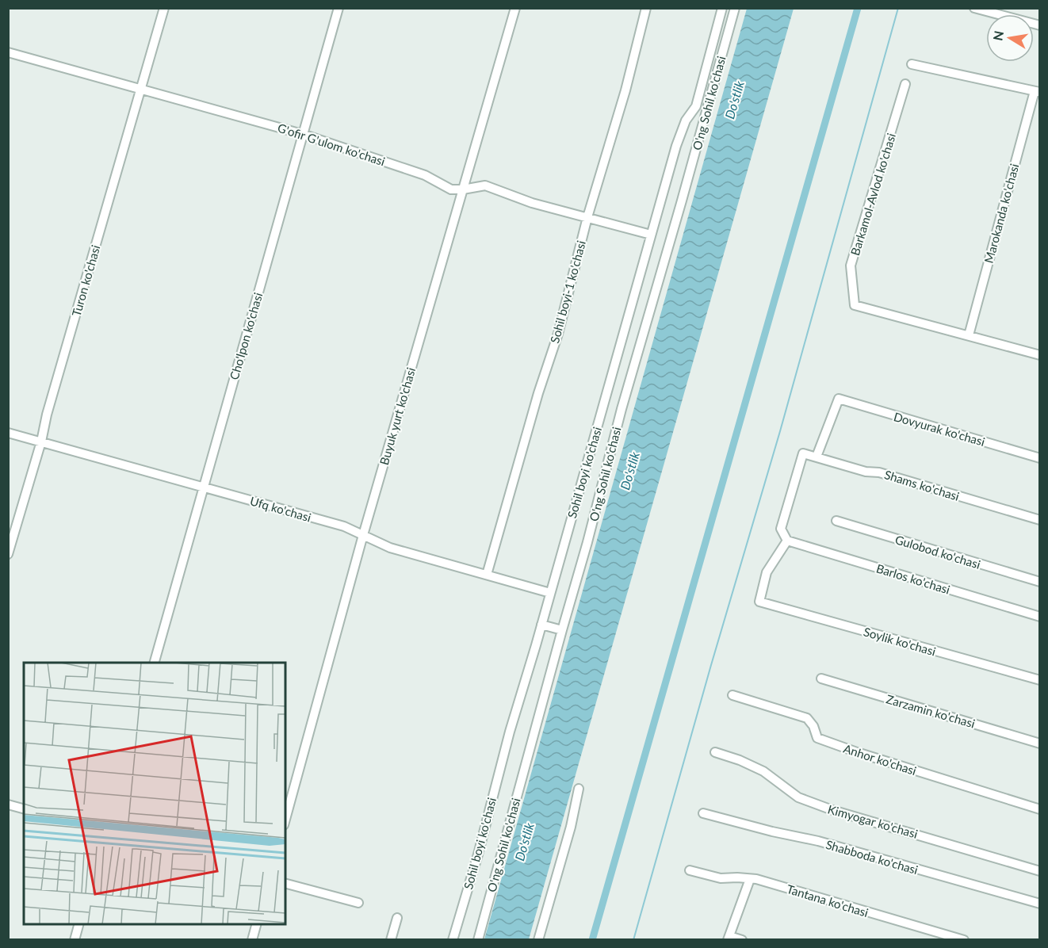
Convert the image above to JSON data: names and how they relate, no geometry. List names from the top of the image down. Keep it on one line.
{"streets":{"street":["O'ng Sohil ko'chasi","G'ofir G'ulom ko'chasi","Barkamol-Avlod ko'chasi","Marokanda ko'chasi","Turon ko'chasi","Sohil boyi-1 ko'chasi","Cho'lpon ko'chasi","Buyuk yurt ko'chasi","Dovyurak ko'chasi","Sohil boyi ko'chasi","Shams ko'chasi","Ufq ko'chasi","Gulobod ko'chasi","Barlos ko'chasi","Soylik ko'chasi","Zarzamin ko'chasi","Anhor ko'chasi","Kimyogar ko'chasi","Shabboda ko'chasi","Tantana ko'chasi"]},"crossings":[["G'ofir G'ulom ko'chasi","Turon ko'chasi"],["G'ofir G'ulom ko'chasi","Sohil boyi-1 ko'chasi"],["G'ofir G'ulom ko'chasi","Cho'lpon ko'chasi"],["G'ofir G'ulom ko'chasi","Buyuk yurt ko'chasi"],["G'ofir G'ulom ko'chasi","Sohil boyi ko'chasi"],["Barkamol-Avlod ko'chasi","Marokanda ko'chasi"],["Turon ko'chasi","Ufq ko'chasi"],["Sohil boyi-1 ko'chasi","Ufq ko'chasi"],["Cho'lpon ko'chasi","Ufq ko'chasi"],["Buyuk yurt ko'chasi","Ufq ko'chasi"],["Dovyurak ko'chasi","Shams ko'chasi"],["Sohil boyi ko'chasi","Ufq ko'chasi"],["Shams ko'chasi","Barlos ko'chasi"],["Shams ko'chasi","Soylik ko'chasi"],["Barlos ko'chasi","Soylik ko'chasi"]],"water":["Do'stlik"],"north":"left"}
